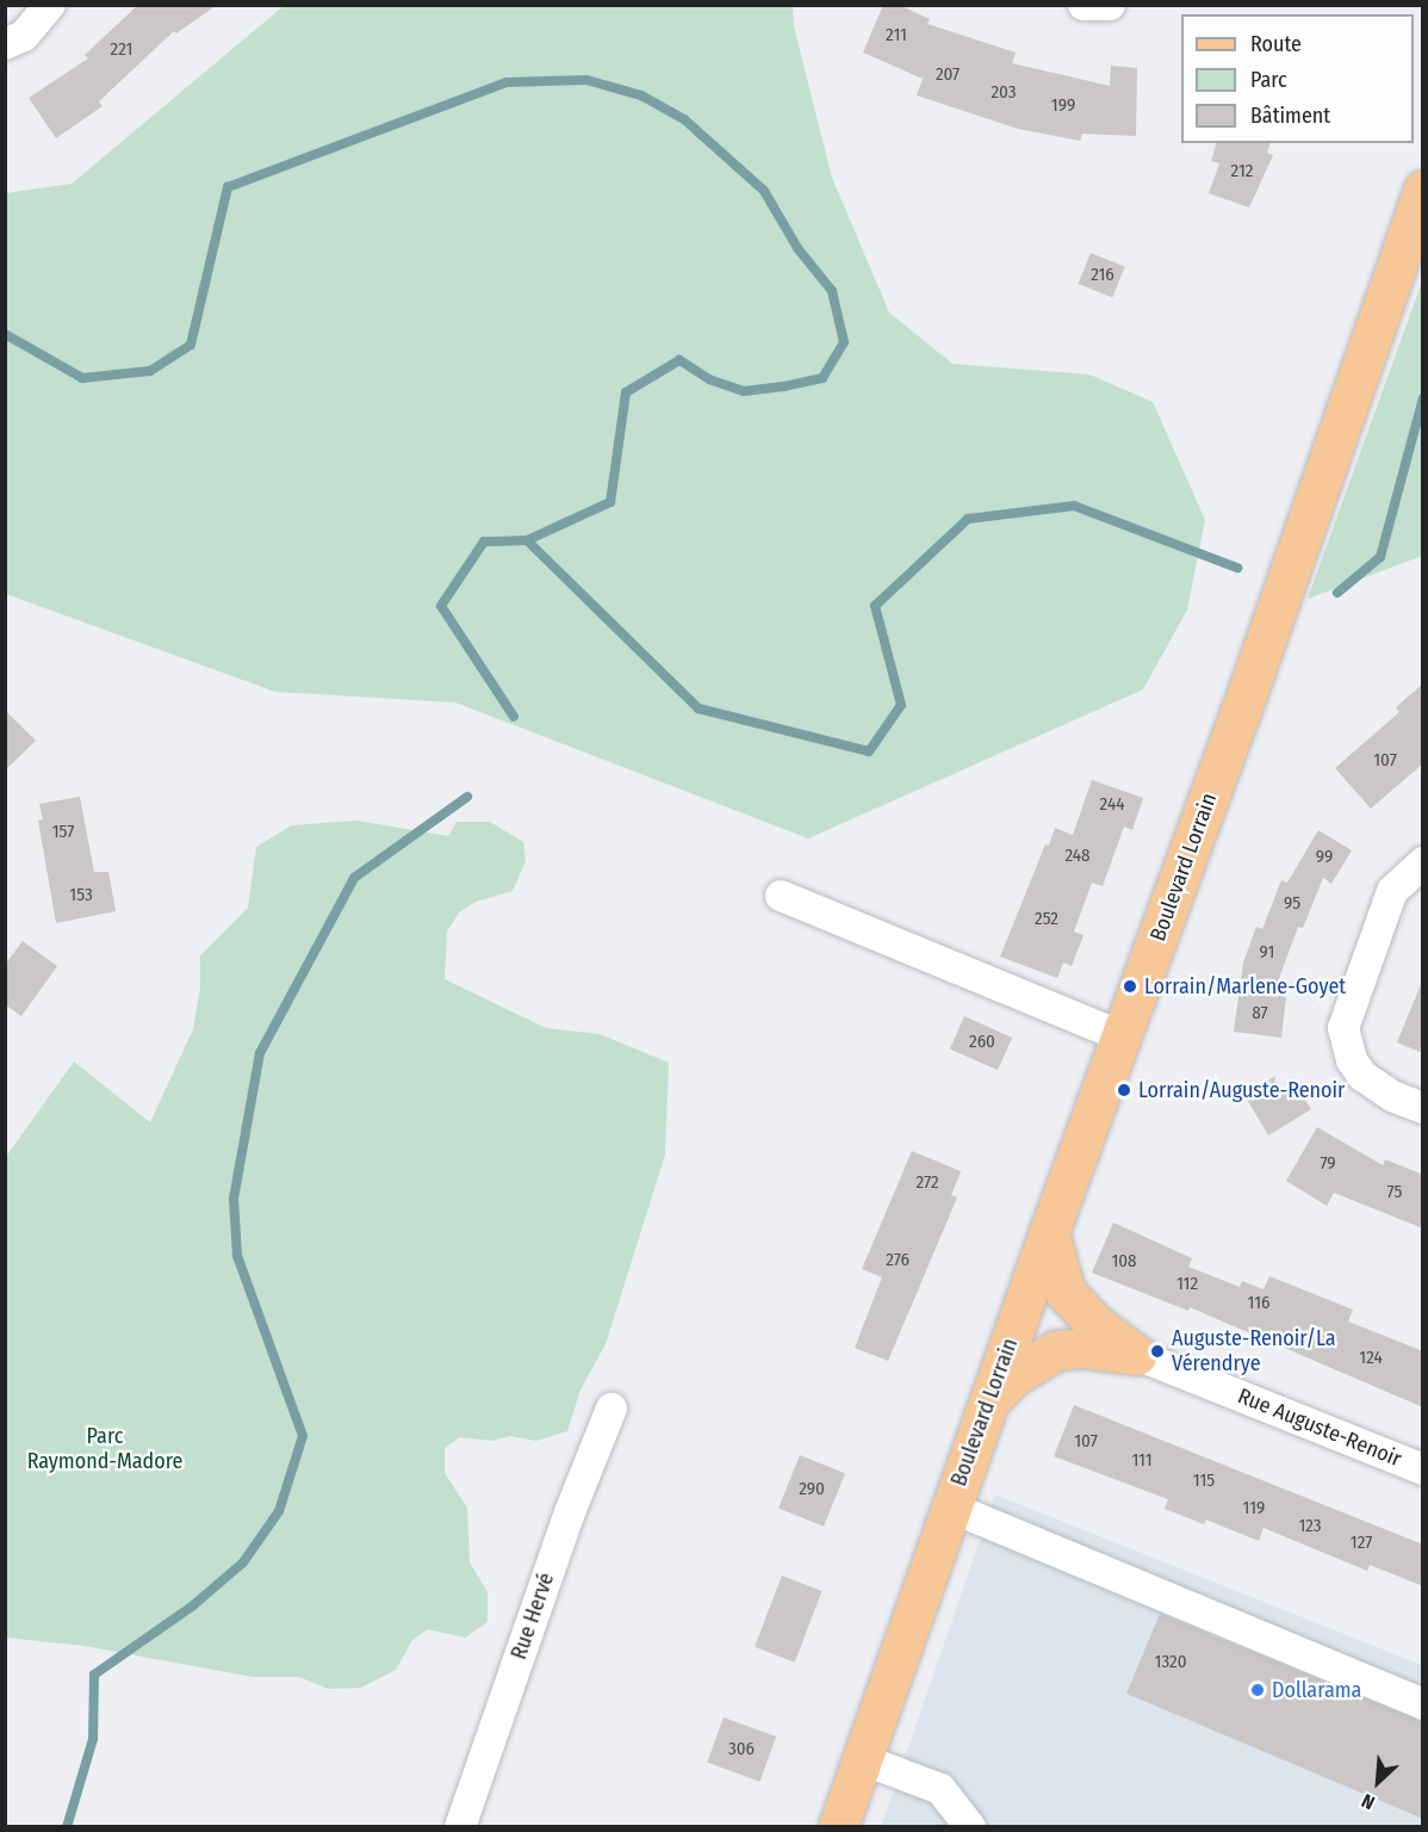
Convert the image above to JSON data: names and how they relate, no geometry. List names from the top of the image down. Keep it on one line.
{"streets":{"main road":["Boulevard Lorrain"],"street":["Rue Auguste-Renoir","Rue Hervé"]},"parks":["Parc Raymond-Madore"],"places":["Lorrain/Marlene-Goyet","Lorrain/Auguste-Renoir","Auguste-Renoir/La Vérendrye","Dollarama"],"house_numbers":["211","221","207","203","199","212","216","107","244","157","248","99","153","95","252","91","87","260","79","272","75","276","108","112","116","124","107","111","115","290","119","123","127","1320","306"],"legend":["Route","Parc","Bâtiment"],"north":"bottom left"}
